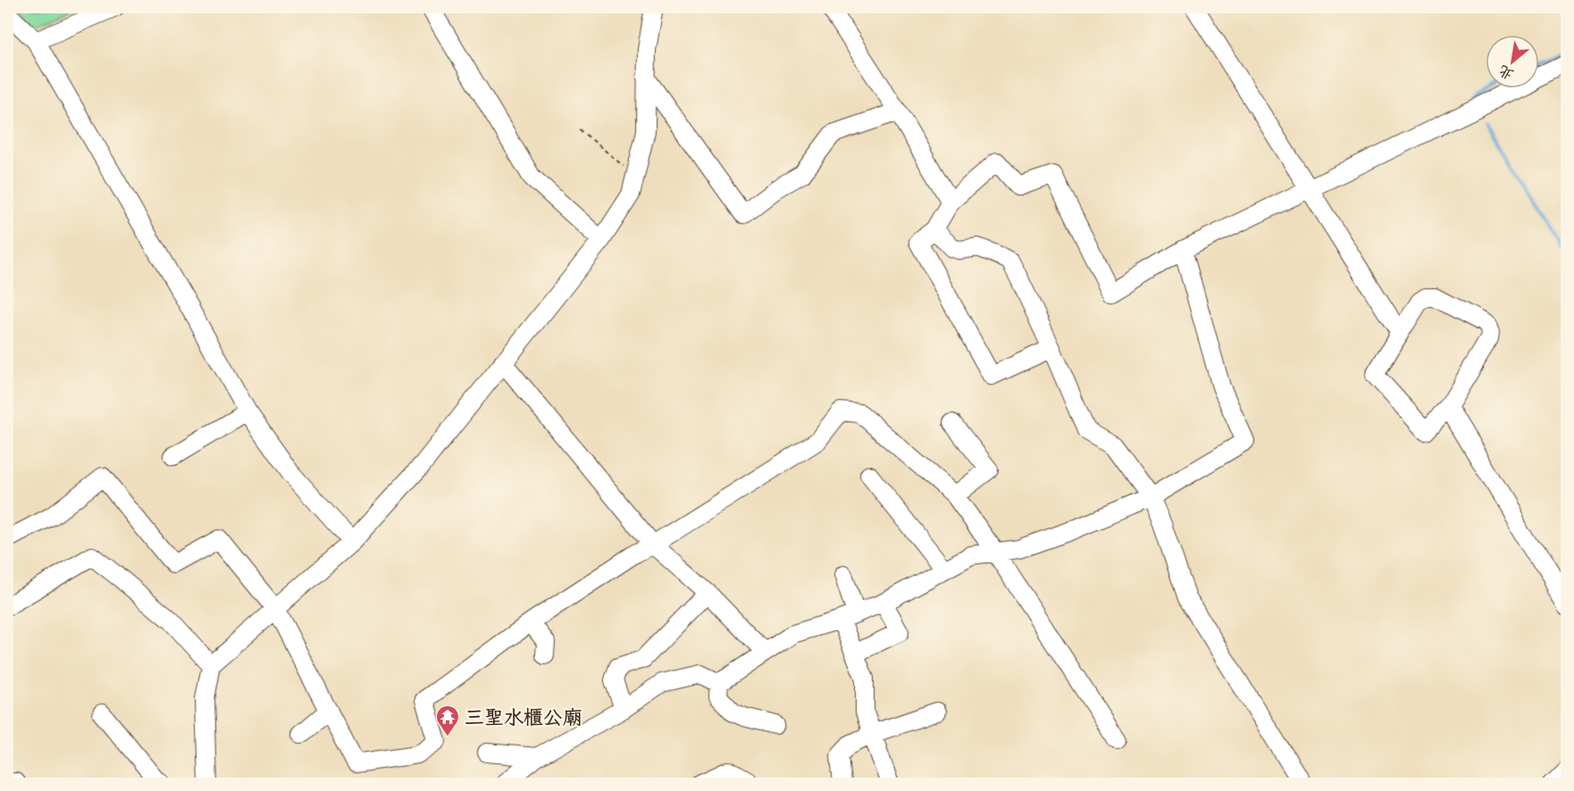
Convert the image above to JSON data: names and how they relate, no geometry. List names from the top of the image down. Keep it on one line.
{"places":{"temple":["三聖水櫃公廟"]},"north":"bottom left"}
